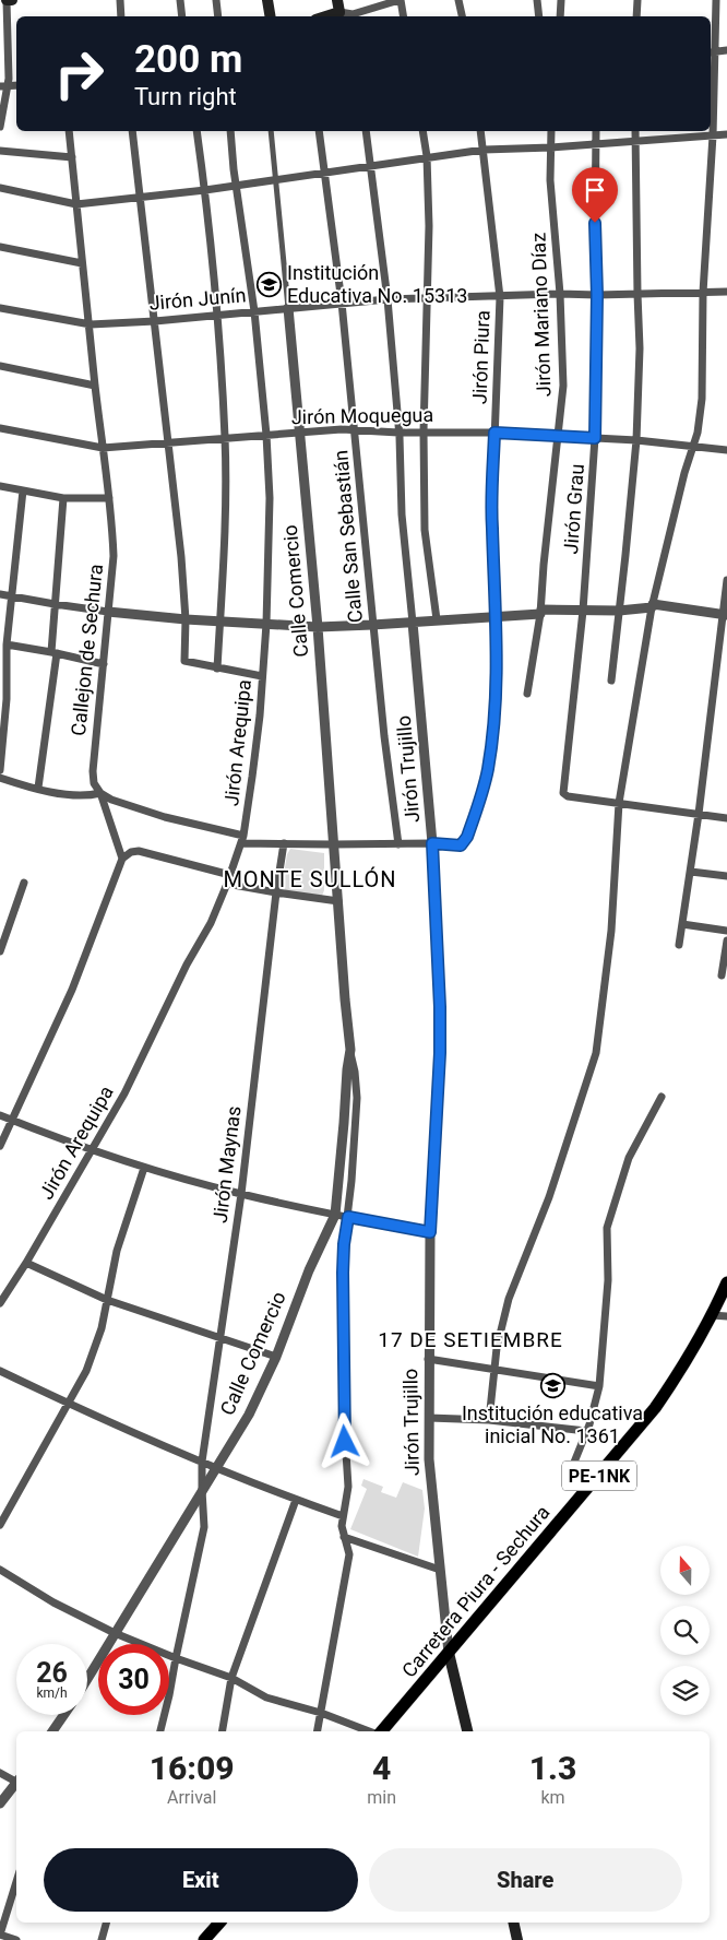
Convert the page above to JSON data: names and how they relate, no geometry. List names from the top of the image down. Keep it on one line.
{"streets":{"main road":["Jirón Trujillo","PE-1NK","Carretera Piura - Sechura"],"street":["Jirón Junín","Jirón Mariano Díaz","Jirón Piura","Jirón Moquegua","Jirón Grau","Calle San Sebastián","Calle Comercio","Callejon de Sechura","Jirón Arequipa","Jirón Maynas"]},"crossings":[["Jirón Junín","Jirón Mariano Díaz"],["Jirón Junín","Jirón Piura"],["Jirón Junín","Jirón Grau"],["Jirón Junín","Calle San Sebastián"],["Jirón Junín","Calle Comercio"],["Jirón Junín","Callejon de Sechura"],["Jirón Junín","Jirón Arequipa"],["Jirón Junín","Jirón Trujillo"],["Jirón Mariano Díaz","Jirón Moquegua"],["Jirón Piura","Jirón Moquegua"],["Jirón Piura","Jirón Trujillo"],["Jirón Moquegua","Jirón Grau"],["Jirón Moquegua","Calle San Sebastián"],["Jirón Moquegua","Calle Comercio"],["Jirón Moquegua","Callejon de Sechura"],["Jirón Moquegua","Jirón Arequipa"],["Jirón Moquegua","Jirón Trujillo"],["Calle Comercio","Jirón Maynas"],["Jirón Trujillo","Carretera Piura - Sechura"]],"districts":["MONTE SULLÓN","17 DE SETIEMBRE"],"places":{"school or university":["Institución Educativa No. 15313","Institución educativa inicial No. 1361"]},"north":"top","page":{"turn":["200 m","Turn right"],"speed":"26 km/h","limit":"30","eta":["16:09","Arrival","4","min","1.3","km"],"buttons":["Exit","Share"]}}
